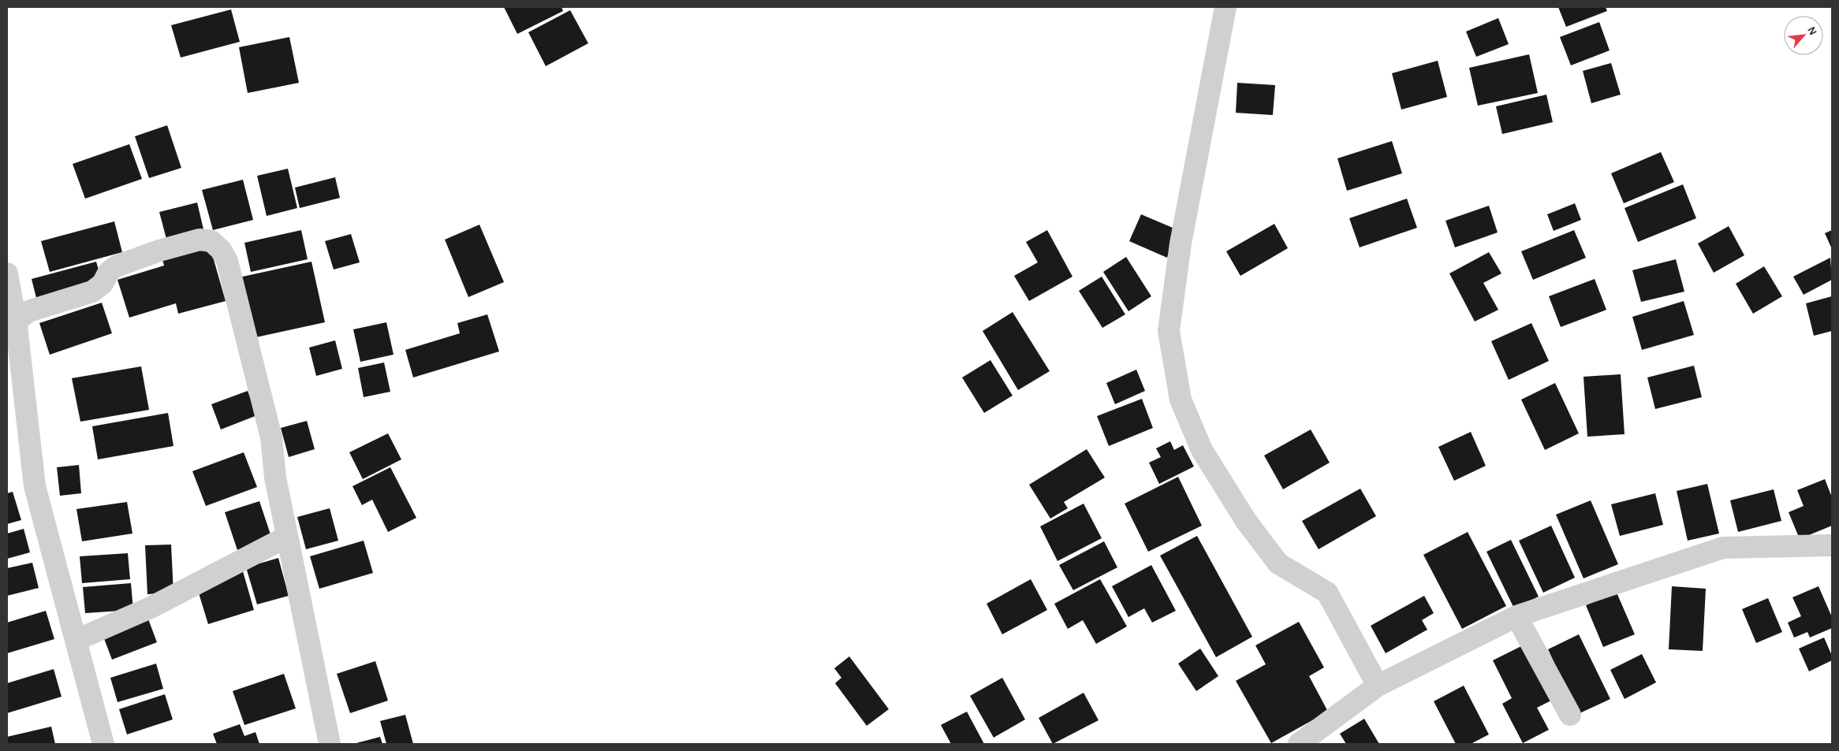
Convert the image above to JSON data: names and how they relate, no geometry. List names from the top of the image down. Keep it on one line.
{"north":"top right"}
